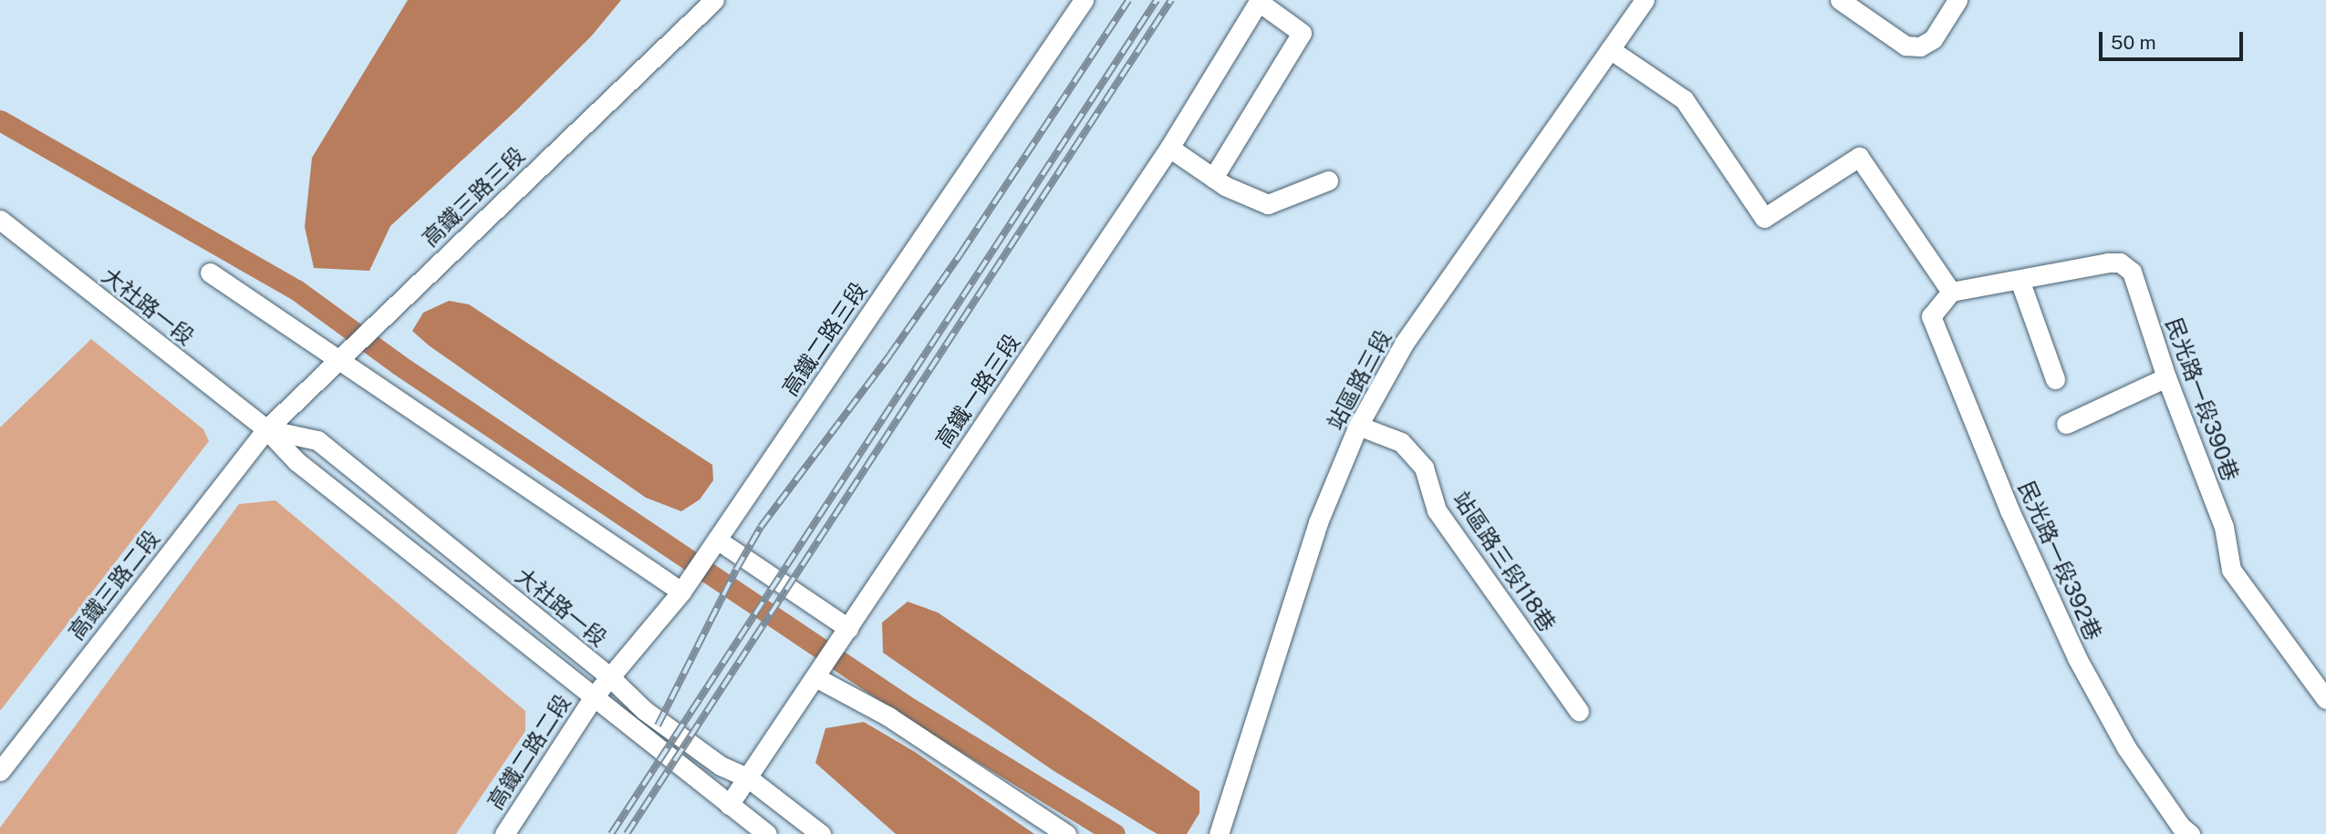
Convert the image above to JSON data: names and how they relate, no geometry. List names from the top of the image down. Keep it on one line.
{"streets":{"street":["高鐵三路三段","大社路一段","高鐵二路三段","站區路三段","高鐵一路三段","民光路一段390巷","民光路一段392巷","站區路三段118巷","高鐵三路二段","高鐵二路二段"]},"crossings":[["高鐵三路三段","大社路一段"],["高鐵三路三段","高鐵三路二段"],["大社路一段","高鐵二路三段"],["大社路一段","高鐵一路三段"],["大社路一段","高鐵三路二段"],["大社路一段","高鐵二路二段"],["高鐵二路三段","高鐵二路二段"],["站區路三段","站區路三段118巷"],["民光路一段390巷","民光路一段392巷"]],"scale_bar":"50 m"}
